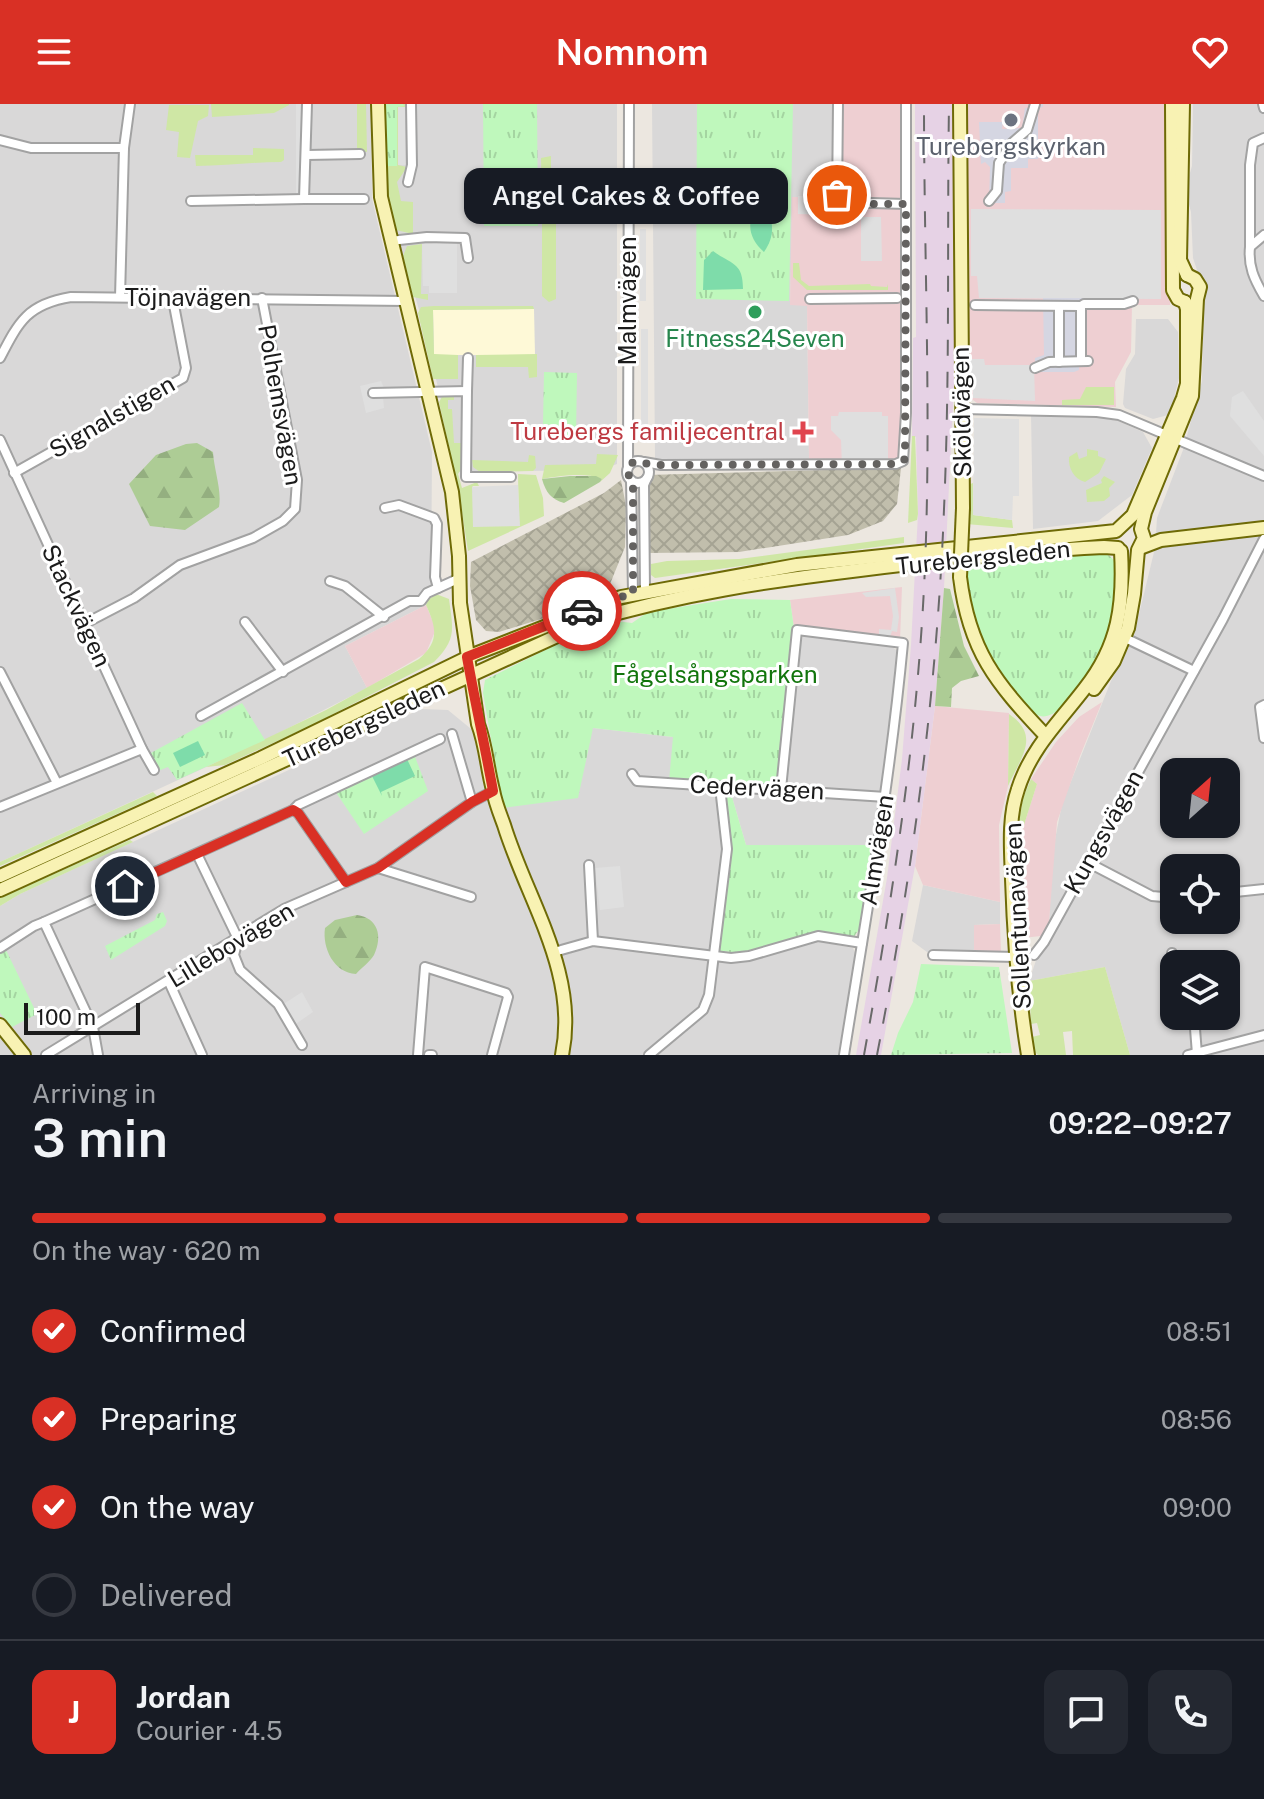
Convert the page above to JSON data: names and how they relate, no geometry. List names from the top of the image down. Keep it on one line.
{"streets":{"street":["Töjnavägen","Malmvägen","Polhemsvägen","Sköldvägen","Signalstigen","Turebergsleden","Stackvägen","Cedervägen","Kungsvägen","Almvägen","Sollentunavägen","Lillebovägen"]},"crossings":[["Töjnavägen","Polhemsvägen"],["Töjnavägen","Signalstigen"],["Polhemsvägen","Stackvägen"],["Sköldvägen","Sollentunavägen"],["Signalstigen","Stackvägen"],["Turebergsleden","Sollentunavägen"],["Cedervägen","Almvägen"]],"parks":["Fågelsångsparken"],"places":{"other":["Turebergskyrkan","Angel Cakes & Coffee","Fitness24Seven"],"health":["Turebergs familjecentral"]},"scale_bar":"100 m","north":"top right","page":{"header":"Nomnom","bubble":"Angel Cakes & Coffee","scale":"100 m","heading":["3 min","Arriving in","09:22–09:27"],"panel":["Jordan","Courier · 4.5"],"bar":"On the way · 620 m","list":[["Confirmed","08:51"],["Preparing","08:56"],["On the way","09:00"],"Delivered"],"round":"J"}}
